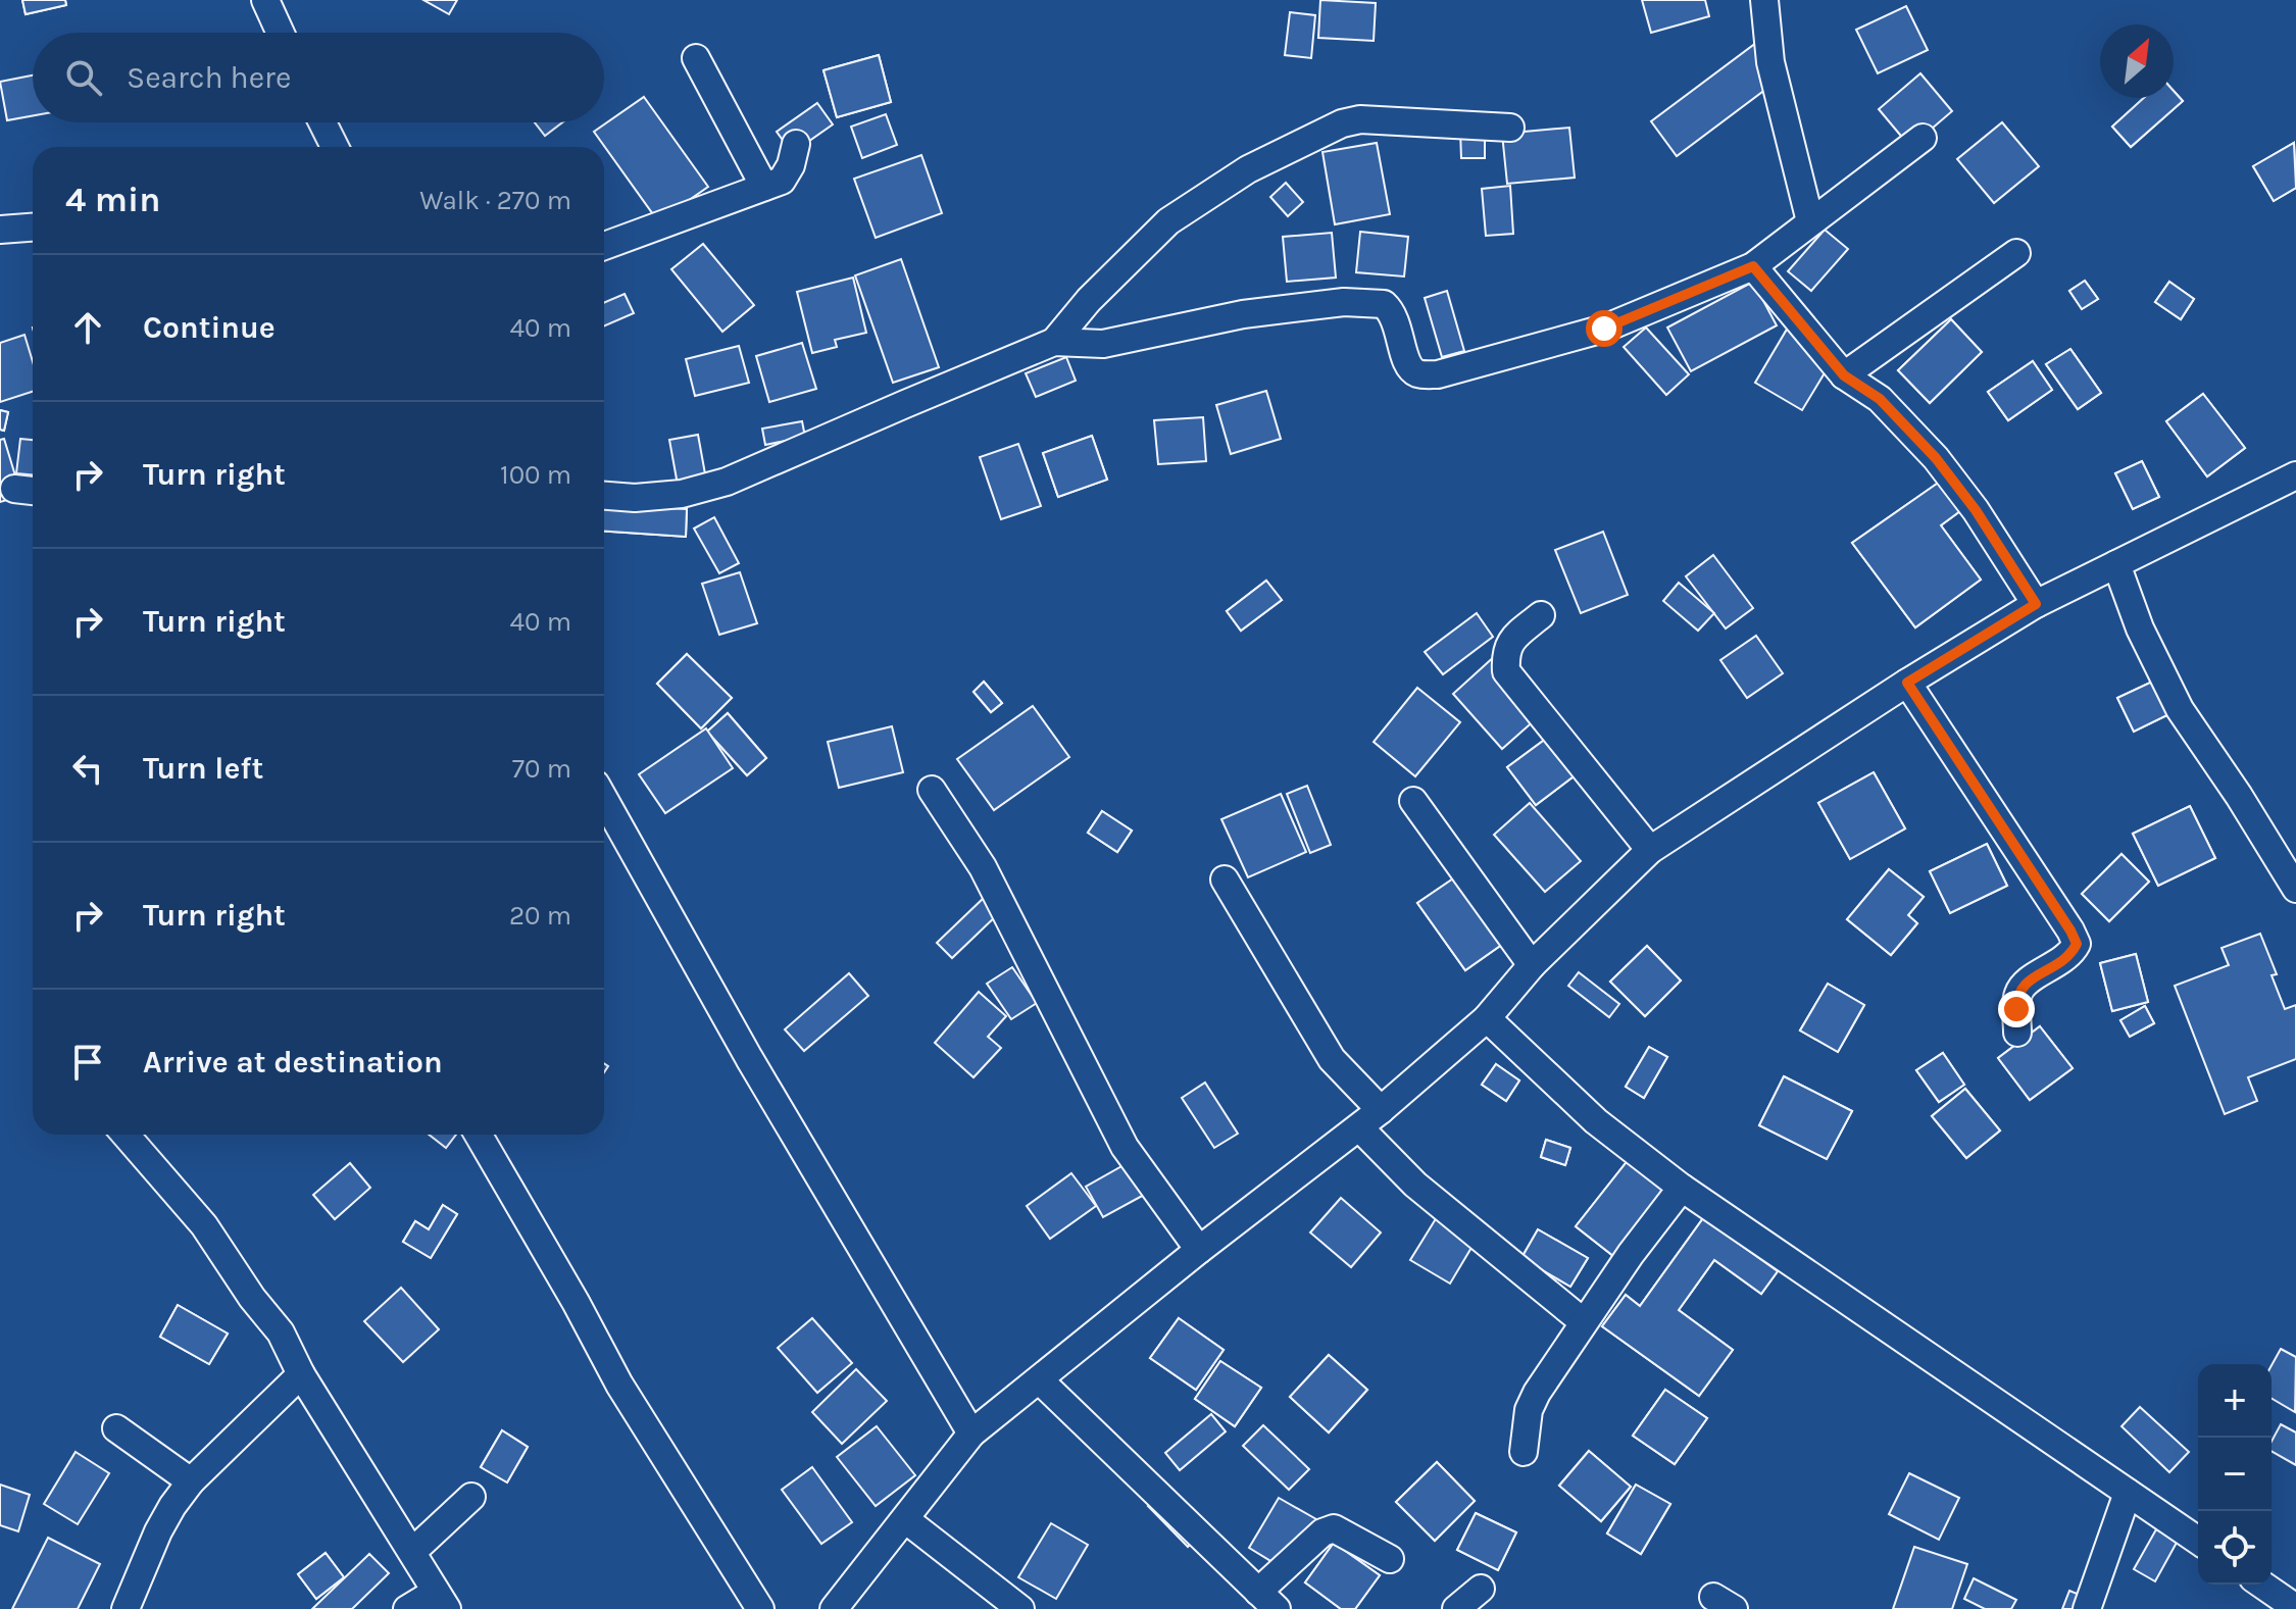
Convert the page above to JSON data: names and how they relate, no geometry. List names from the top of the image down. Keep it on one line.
{"north":"top right","page":{"search":"Search here","heading":["4 min","Walk · 270 m"],"list":[["Continue","40 m"],["Turn right","100 m"],["Turn right","40 m"],["Turn left","70 m"],["Turn right","20 m"],"Arrive at destination"],"map_buttons":["+","−"]}}
